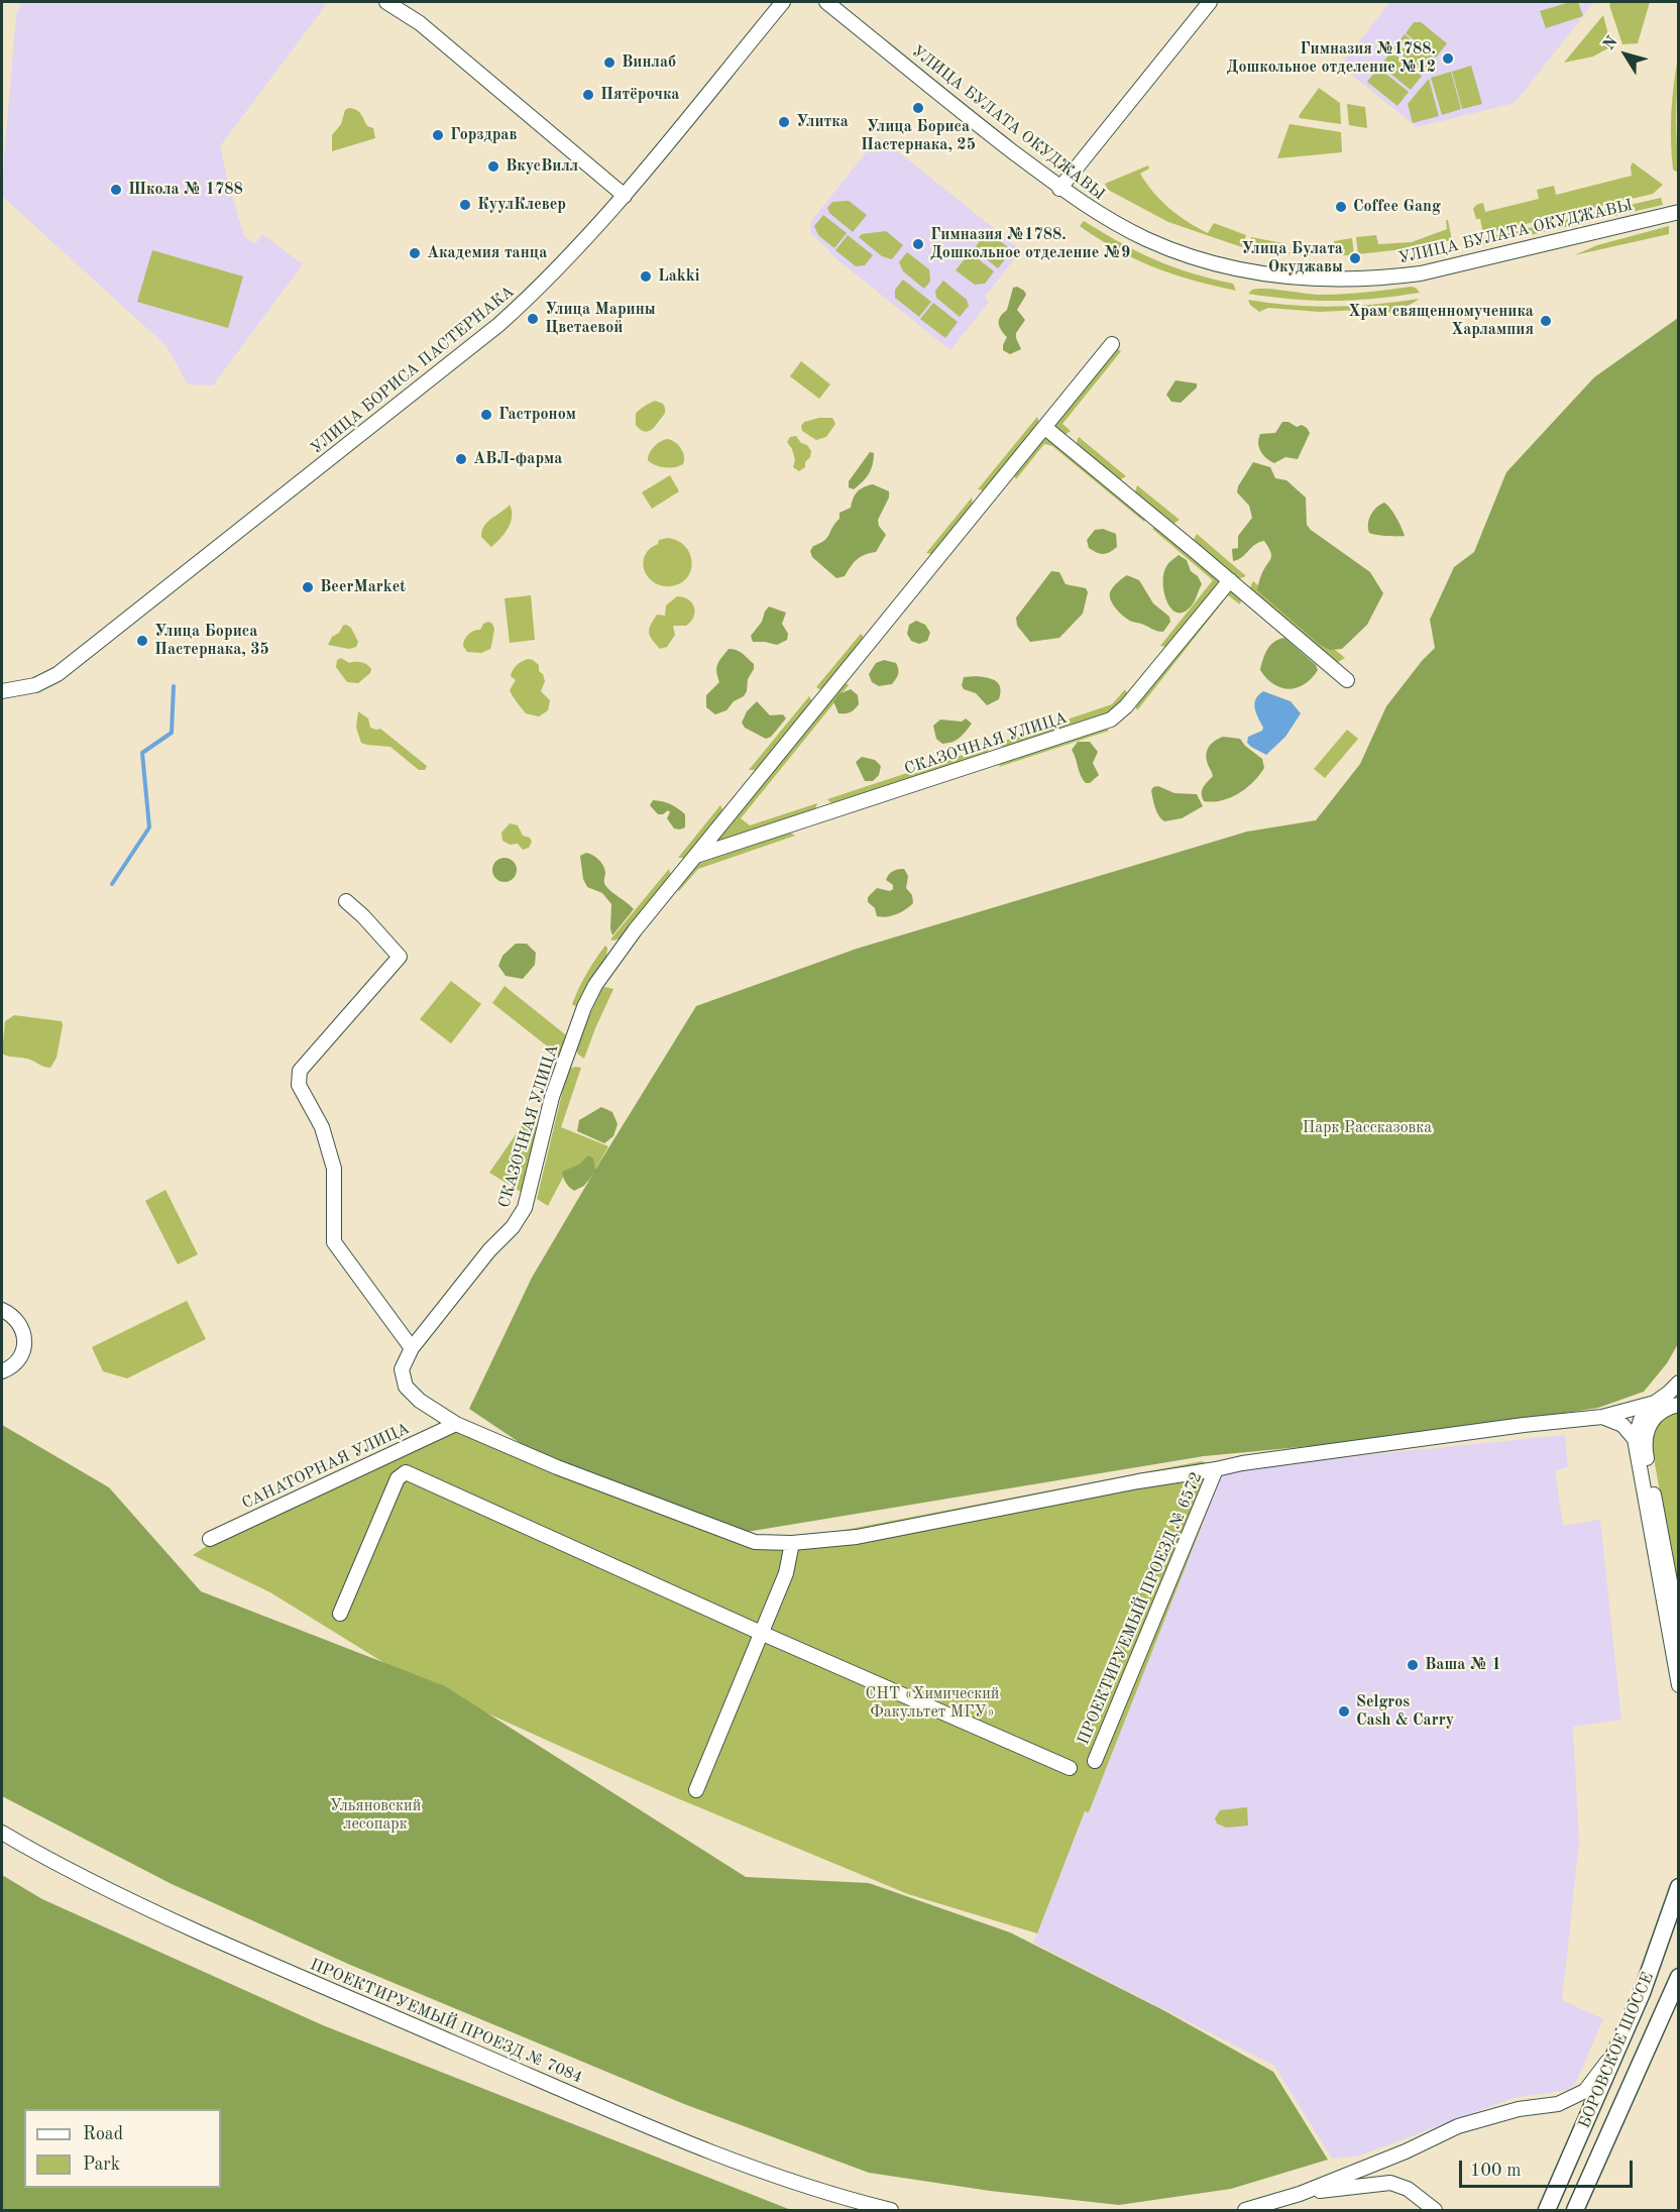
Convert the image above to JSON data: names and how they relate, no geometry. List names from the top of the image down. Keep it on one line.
{"streets":{"main road":["БОРОВСКОЕ ШОССЕ"],"street":["УЛИЦА БУЛАТА ОКУДЖАВЫ","УЛИЦА БОРИСА ПАСТЕРНАКА","СКАЗОЧНАЯ УЛИЦА","САНАТОРНАЯ УЛИЦА","ПРОЕКТИРУЕМЫЙ ПРОЕЗД № 6572","ПРОЕКТИРУЕМЫЙ ПРОЕЗД № 7084"]},"parks":["Парк Рассказовка","СНТ «Химический Факультет МГУ»","Ульяновский лесопарк"],"places":["Гимназия №1788. Дошкольное отделение №12","Винлаб","Пятёрочка","Улица Бориса Пастернака, 25","Улитка","Горздрав","ВкусВилл","Школа № 1788","КуулКлевер","Coffee Gang","Гимназия №1788. Дошкольное отделение №9","Академия танца","Улица Булата Окуджавы","Lakki","Улица Марины Цветаевой","Храм священномученика Харлампия","Гастроном","АВЛ-фарма","BeerMarket","Улица Бориса Пастернака, 35","Ваша № 1","Selgros Cash & Carry"],"legend":["Road","Park"],"scale_bar":"100 m","north":"top left"}
